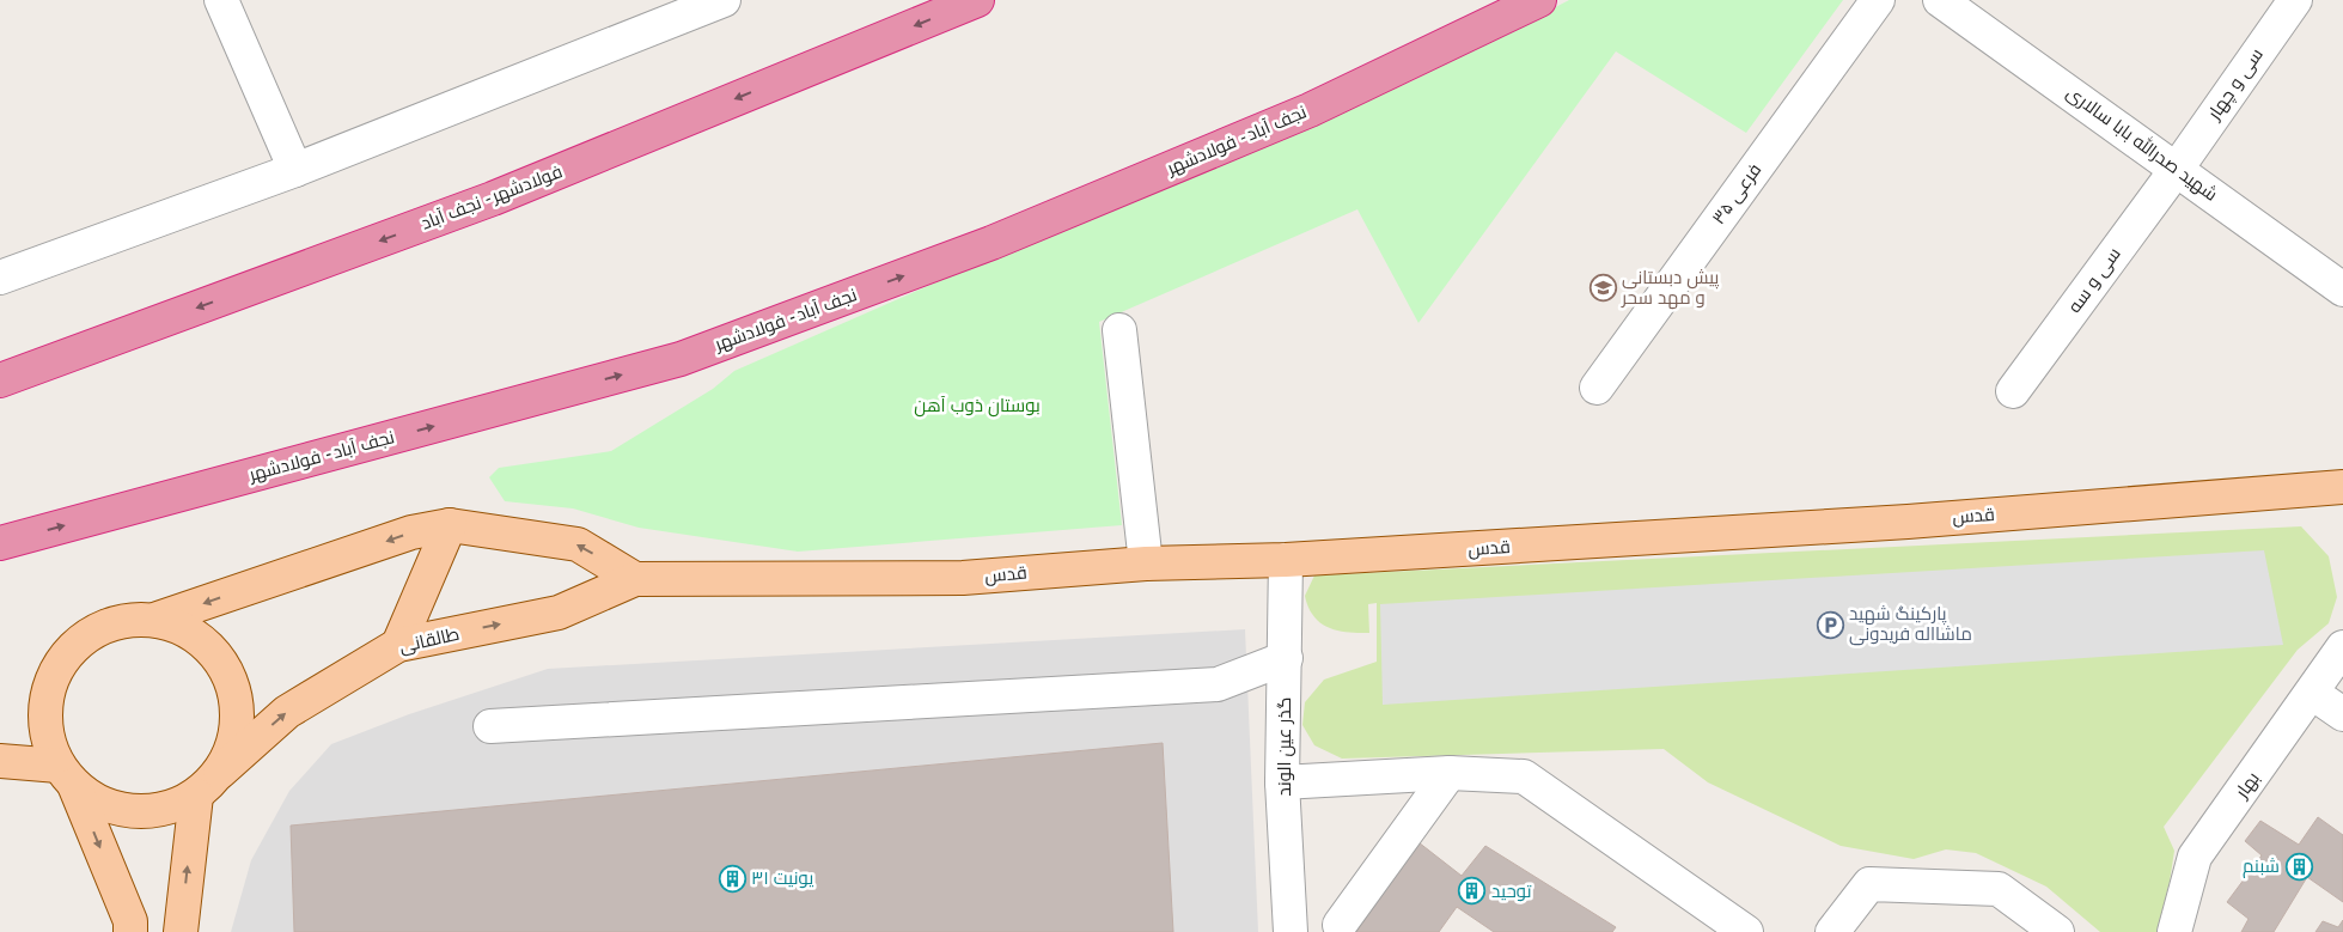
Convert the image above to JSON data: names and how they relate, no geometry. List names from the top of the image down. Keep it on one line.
{"streets":{"highway":["نجف آباد - فولادشهر","فولادشهر - نجف آباد"],"main road":["قدس","طالقانی"],"street":["سی و چهار","شهید صدرالله بابا سالاری","فرعی ۳۵","سی و سه","گذر عین الوند","بهار"]},"crossings":[["سی و چهار","شهید صدرالله بابا سالاری"],["سی و چهار","سی و سه"],["شهید صدرالله بابا سالاری","سی و سه"],["قدس","طالقانی"],["قدس","گذر عین الوند"]],"one_way":["نجف آباد - فولادشهر","فولادشهر - نجف آباد"],"parks":["بوستان ذوب آهن"],"places":{"school or university":["پیش دبستانی و مهد سحر"],"parking":["پارکینگ شهید ماشااله فریدونی"],"building":["شبنم","یونیت ۳۱","توحید"]}}
